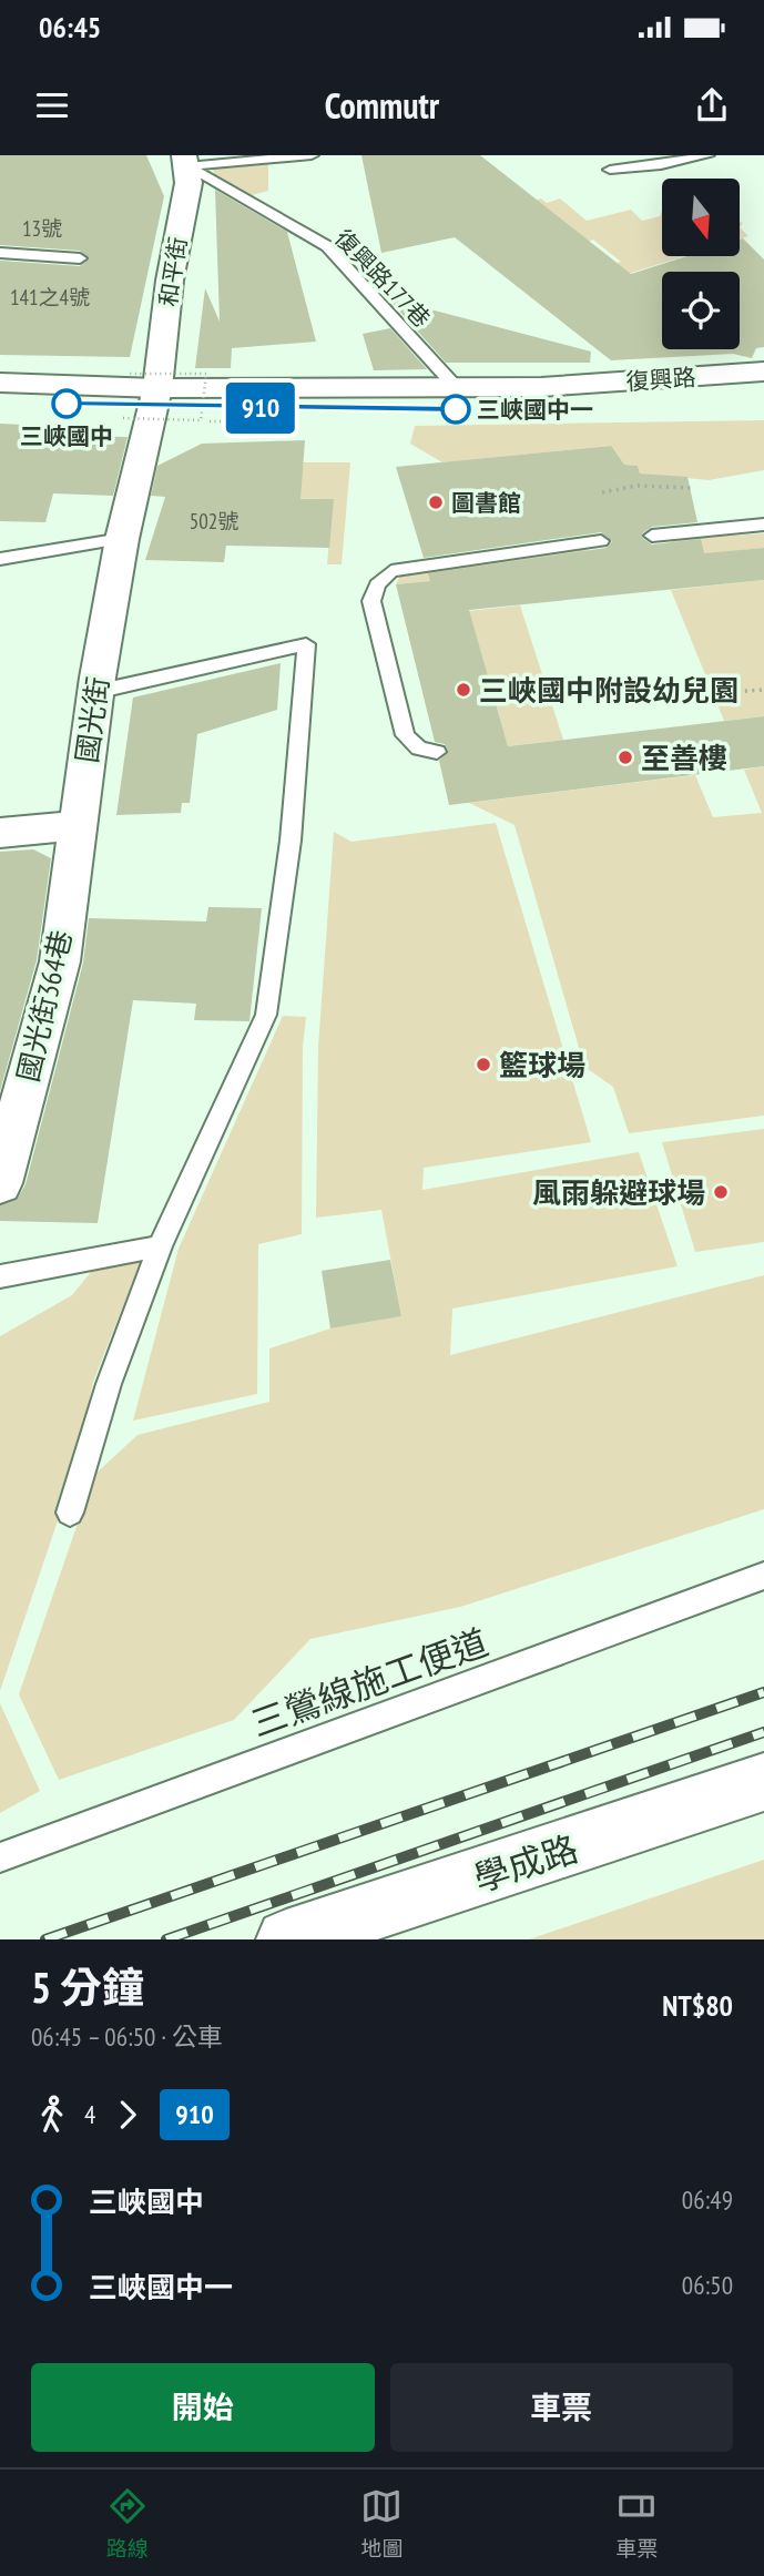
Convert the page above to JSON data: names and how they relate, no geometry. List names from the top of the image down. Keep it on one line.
{"streets":{"street":["和平街","復興路","國光街","國光街364巷","學成路"],"lane":["復興路177巷","三鶯線施工便道"]},"crossings":[["和平街","復興路177巷"],["和平街","復興路"],["和平街","國光街"],["復興路177巷","復興路"],["國光街","國光街364巷"]],"places":["三峽國中","三峽國中一","圖書館","三峽國中附設幼兒園","至善樓","籃球場","風雨躲避球場"],"lines":["bus line 910"],"house_numbers":["13號","141之4號","502號"],"north":"bottom","page":{"status":"06:45","header":"Commutr","on_map":"910","heading":["5 分鐘","06:45 – 06:50 · 公車","NT$80"],"legs":["4","910"],"list":[{"name":"三峽國中","value":"06:49"},{"name":"三峽國中一","value":"06:50"}],"buttons":["開始","車票"],"tabs":["路線","地圖","車票"]}}
